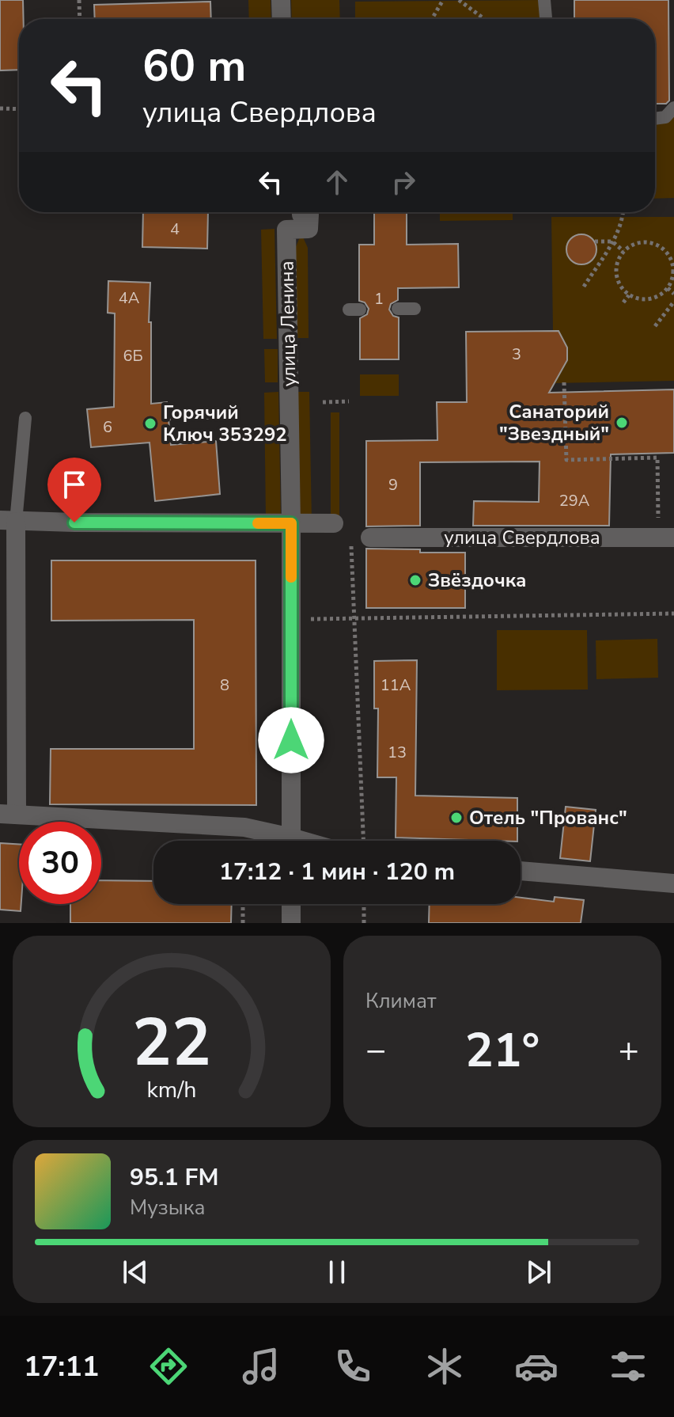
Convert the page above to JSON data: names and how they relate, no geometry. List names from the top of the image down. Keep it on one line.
{"streets":{"street":["улица Ленина","улица Свердлова"]},"places":["Санаторий \"Звездный\"","Горячий Ключ 353292","Звёздочка","Отель \"Прованс\""],"house_numbers":["4","4А","1","3","6Б","6","9","29А","8","11А","13"],"page":{"turn":["60 m","улица Свердлова"],"limit":"30","trip":"17:12 · 1 мин · 120 m","tile":"Климат","heat":["−","21°","+"],"song":["95.1 FM","Музыка"],"tabs":"17:11","gauge":["22","km/h"]}}
